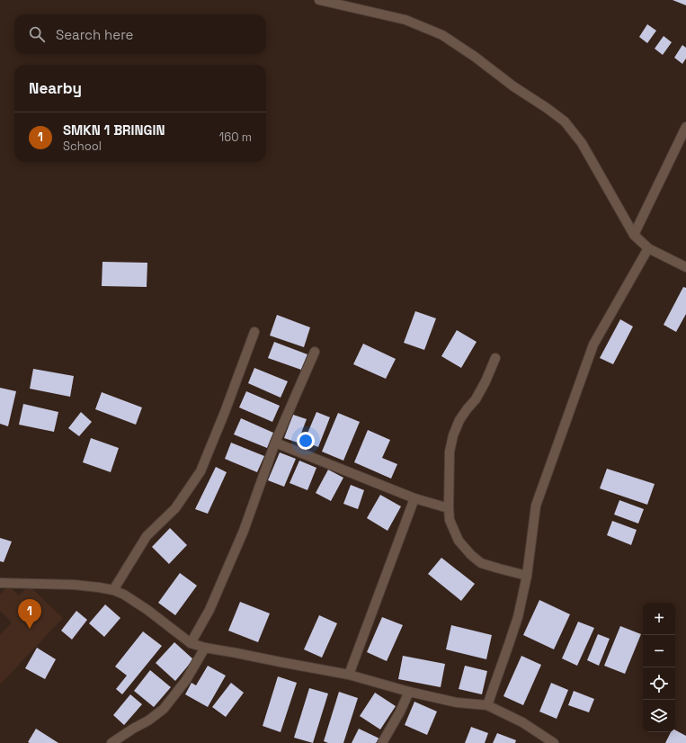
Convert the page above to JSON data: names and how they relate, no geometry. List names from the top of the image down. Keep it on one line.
{"page":{"search":"Search here","heading":"Nearby","list":[{"mark":"1","name":"SMKN 1 BRINGIN","note":"School","value":"160 m"}],"pins":"1","map_buttons":["+","−"]}}
